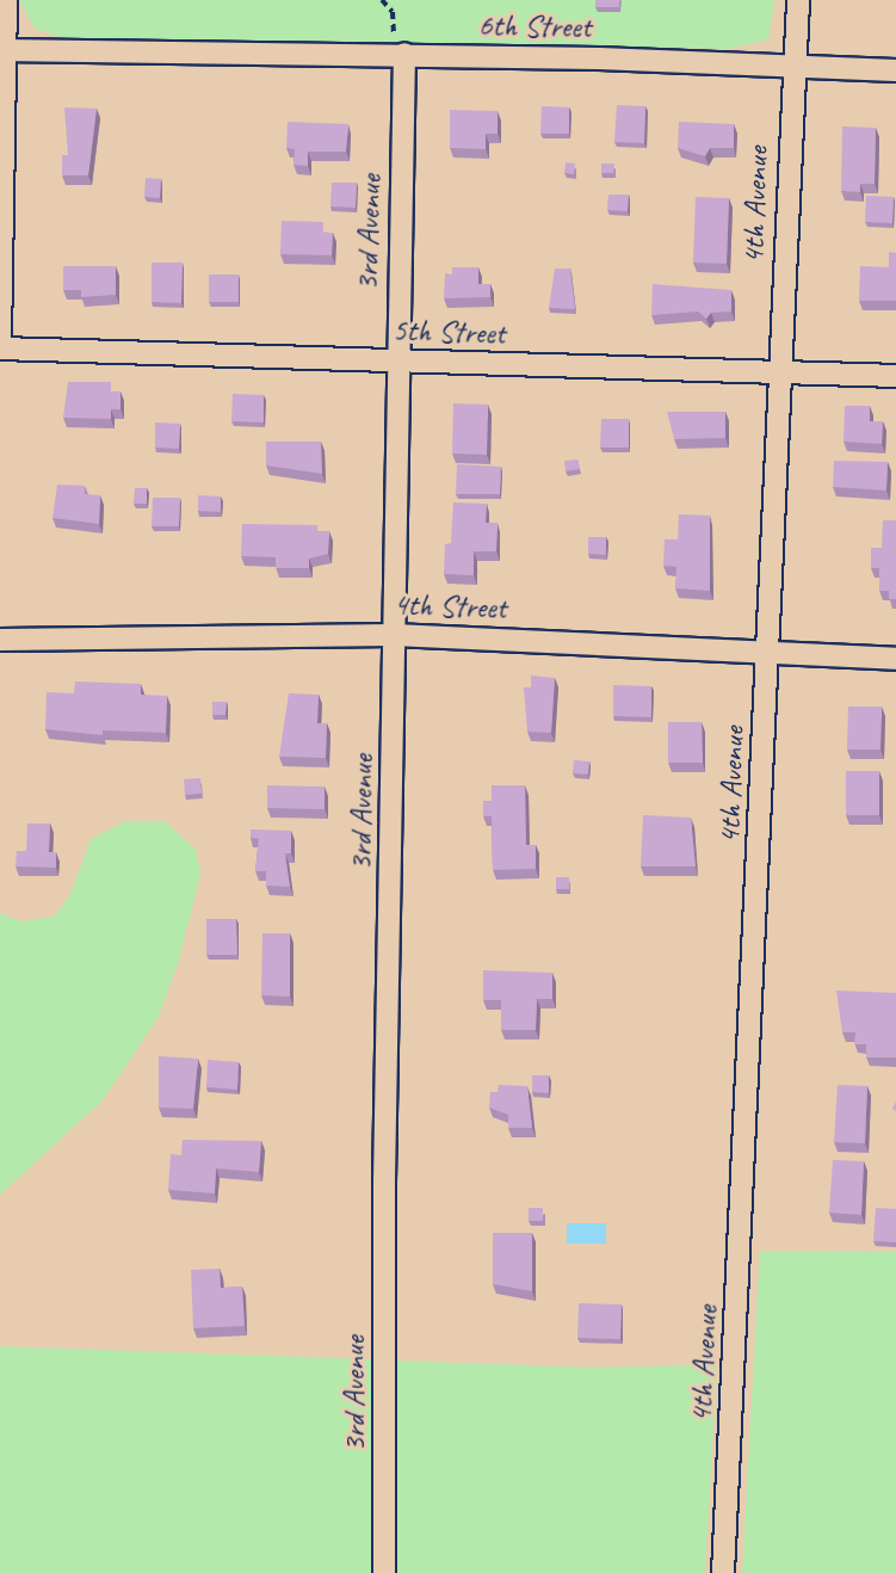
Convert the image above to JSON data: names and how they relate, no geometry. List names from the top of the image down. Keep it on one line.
{"streets":{"street":["6th Street","4th Avenue","3rd Avenue","5th Street","4th Street"]},"crossings":[["6th Street","4th Avenue"],["6th Street","3rd Avenue"],["4th Avenue","5th Street"],["4th Avenue","4th Street"],["3rd Avenue","5th Street"],["3rd Avenue","4th Street"]]}
